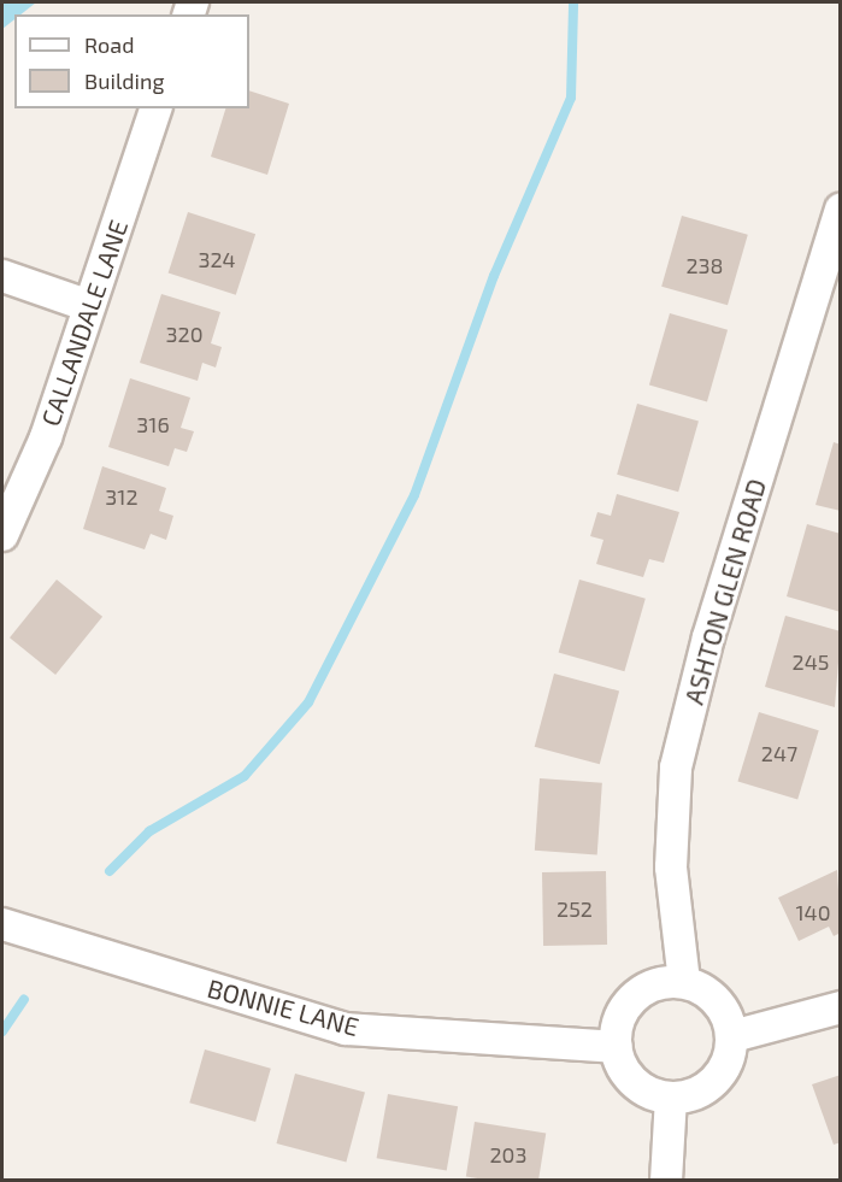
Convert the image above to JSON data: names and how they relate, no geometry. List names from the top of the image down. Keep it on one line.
{"streets":{"street":["CALLANDALE LANE","ASHTON GLEN ROAD","BONNIE LANE"]},"crossings":[["ASHTON GLEN ROAD","BONNIE LANE"]],"house_numbers":["324","238","320","316","312","245","247","252","140","203"],"legend":["Road","Building"]}
